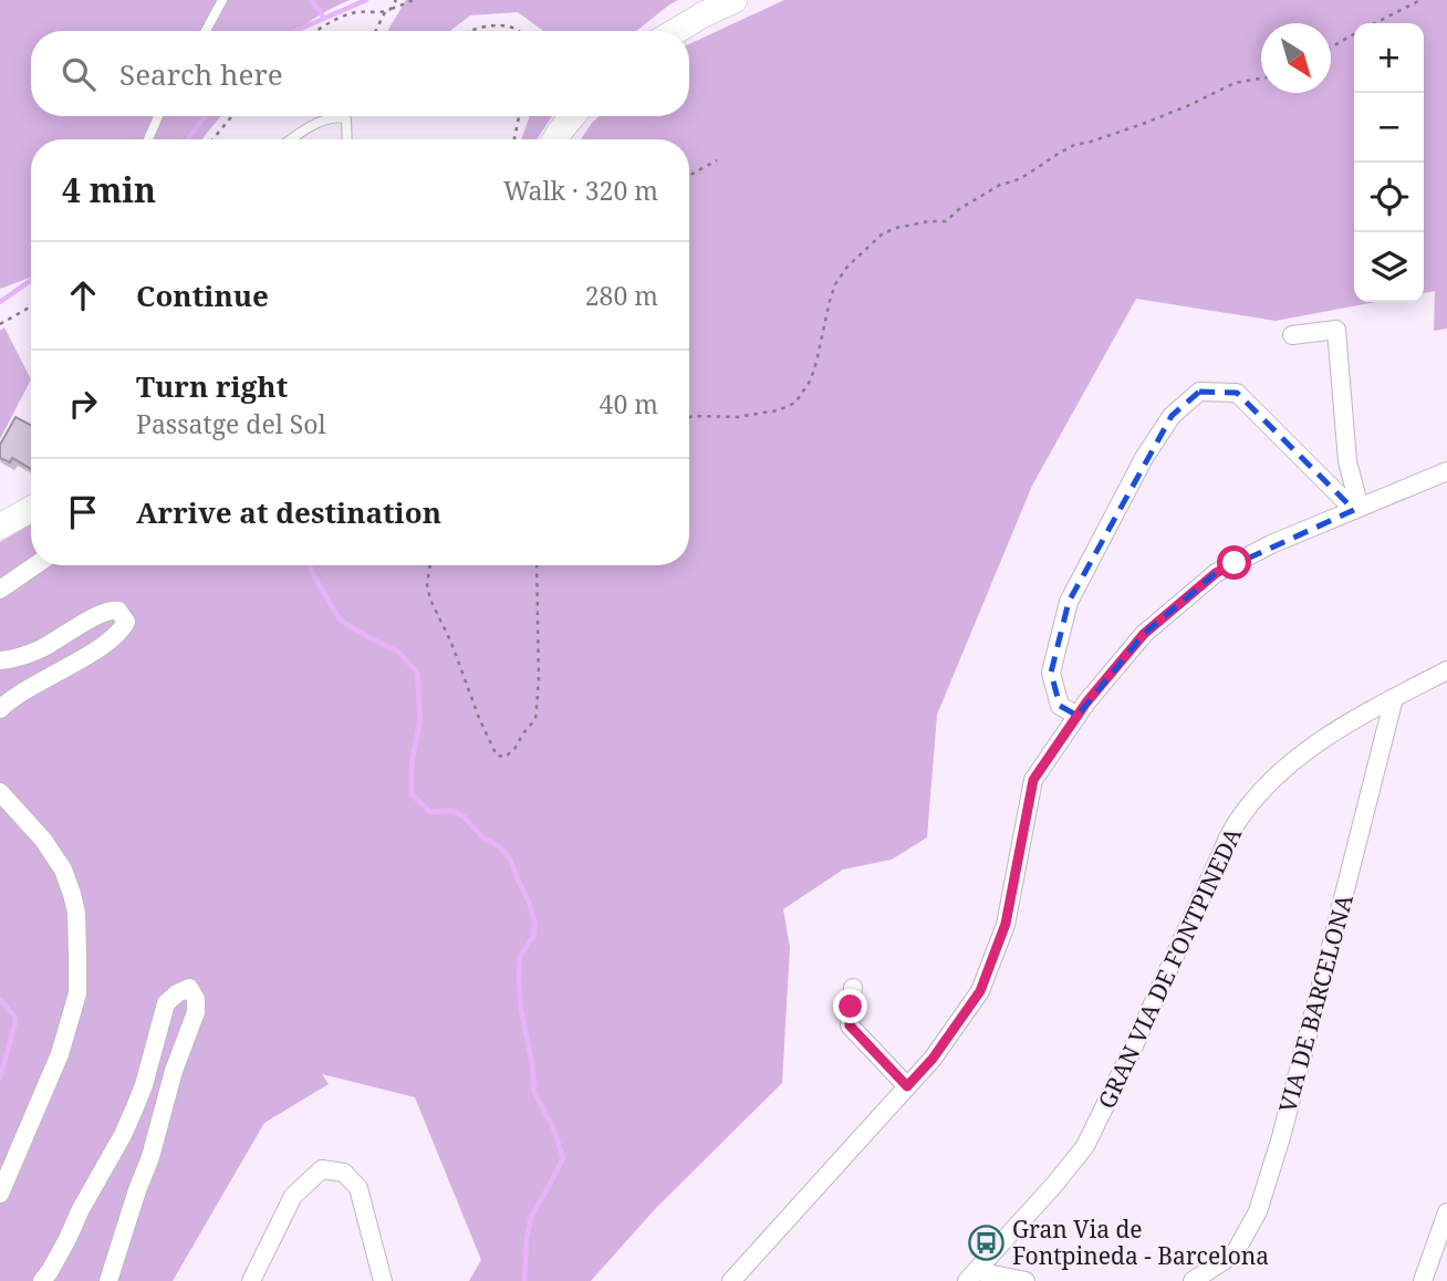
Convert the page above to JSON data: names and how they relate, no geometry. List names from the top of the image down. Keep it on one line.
{"streets":{"street":["GRAN VIA DE FONTPINEDA","VIA DE BARCELONA"]},"crossings":[["GRAN VIA DE FONTPINEDA","VIA DE BARCELONA"]],"places":{"bus stop":["Gran Via de Fontpineda - Barcelona"]},"north":"bottom right","page":{"map_buttons":["+","−"],"search":"Search here","heading":["4 min","Walk · 320 m"],"list":[["Continue","280 m"],["Turn right","Passatge del Sol","40 m"],"Arrive at destination"]}}
